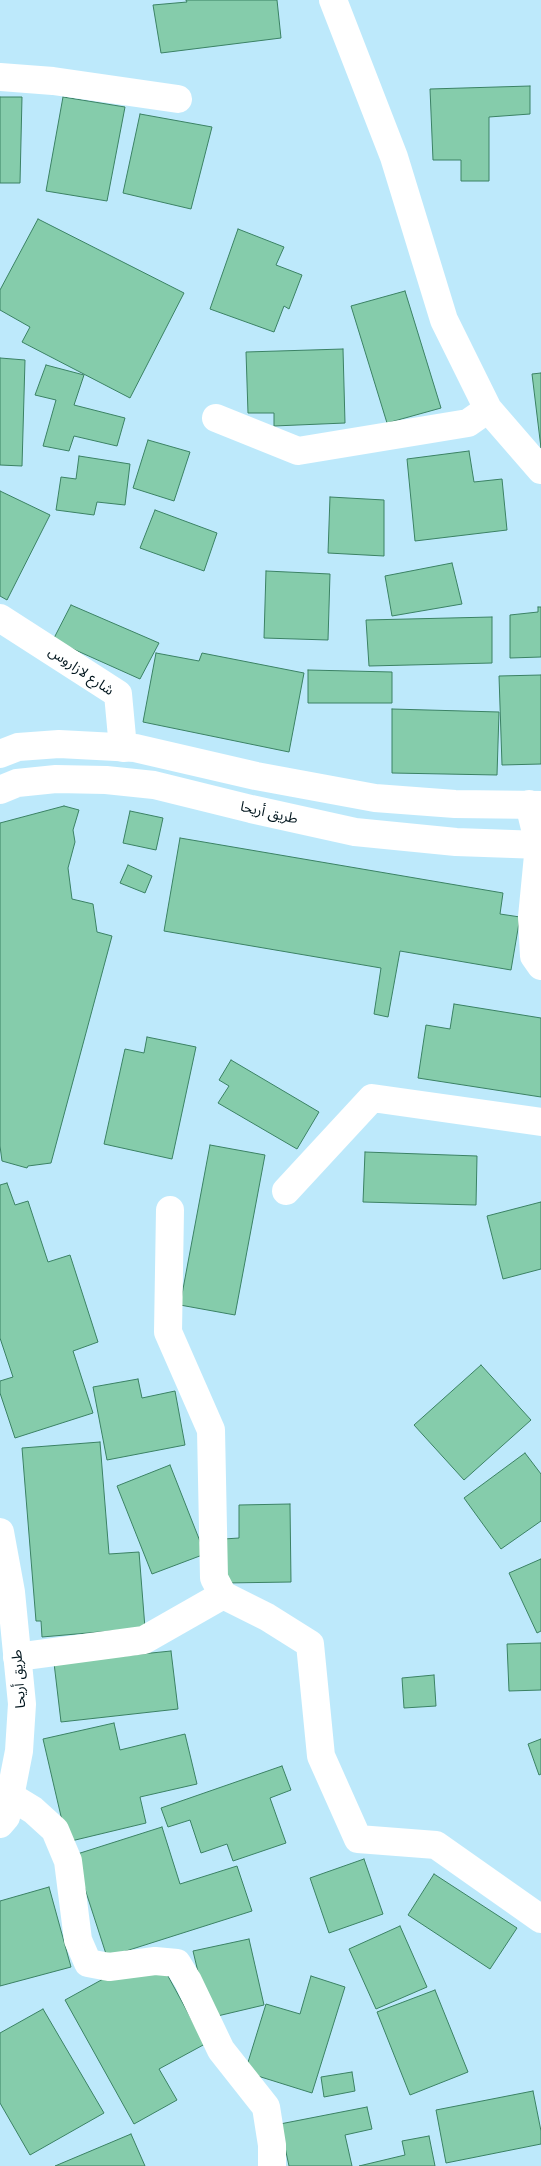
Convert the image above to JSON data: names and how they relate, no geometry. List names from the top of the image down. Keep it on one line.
{"streets":{"street":["شارع لازاروس","طريق أريحا"]}}
